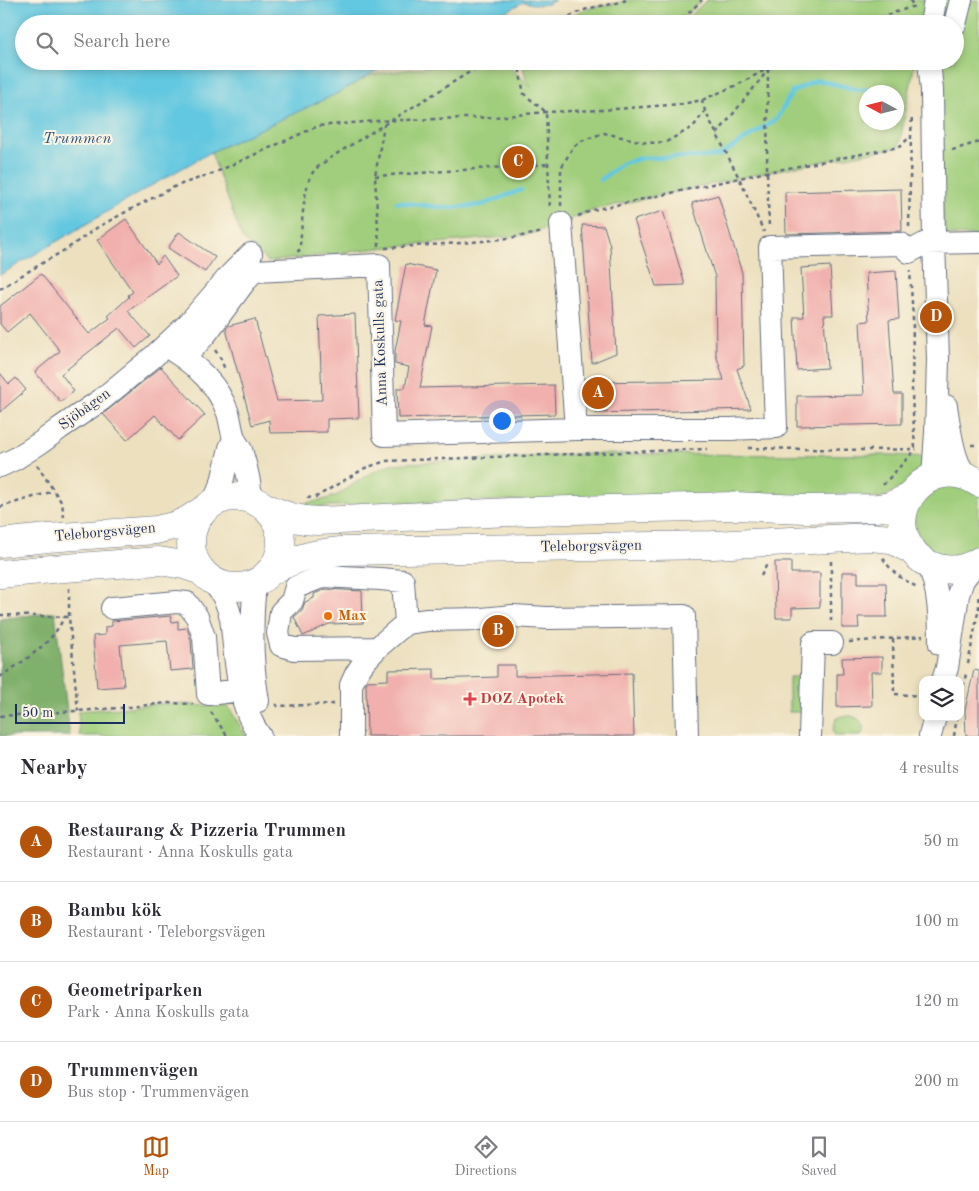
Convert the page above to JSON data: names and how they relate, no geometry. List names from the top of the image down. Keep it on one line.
{"streets":{"main road":["Teleborgsvägen"],"street":["Anna Koskulls gata","Sjöbågen"]},"water":["Trummen"],"places":{"other":["Max"],"health":["DOZ Apotek"]},"scale_bar":"50 m","north":"left","page":{"search":"Search here","pins":["C","D","A","B"],"scale":"50 m","heading":["Nearby","4 results"],"list":[{"mark":"A","name":"Restaurang & Pizzeria Trummen","note":"Restaurant · Anna Koskulls gata","value":"50 m"},{"mark":"B","name":"Bambu kök","note":"Restaurant · Teleborgsvägen","value":"100 m"},{"mark":"C","name":"Geometriparken","note":"Park · Anna Koskulls gata","value":"120 m"},{"mark":"D","name":"Trummenvägen","note":"Bus stop · Trummenvägen","value":"200 m"}],"nav":["Map","Directions","Saved"]}}
